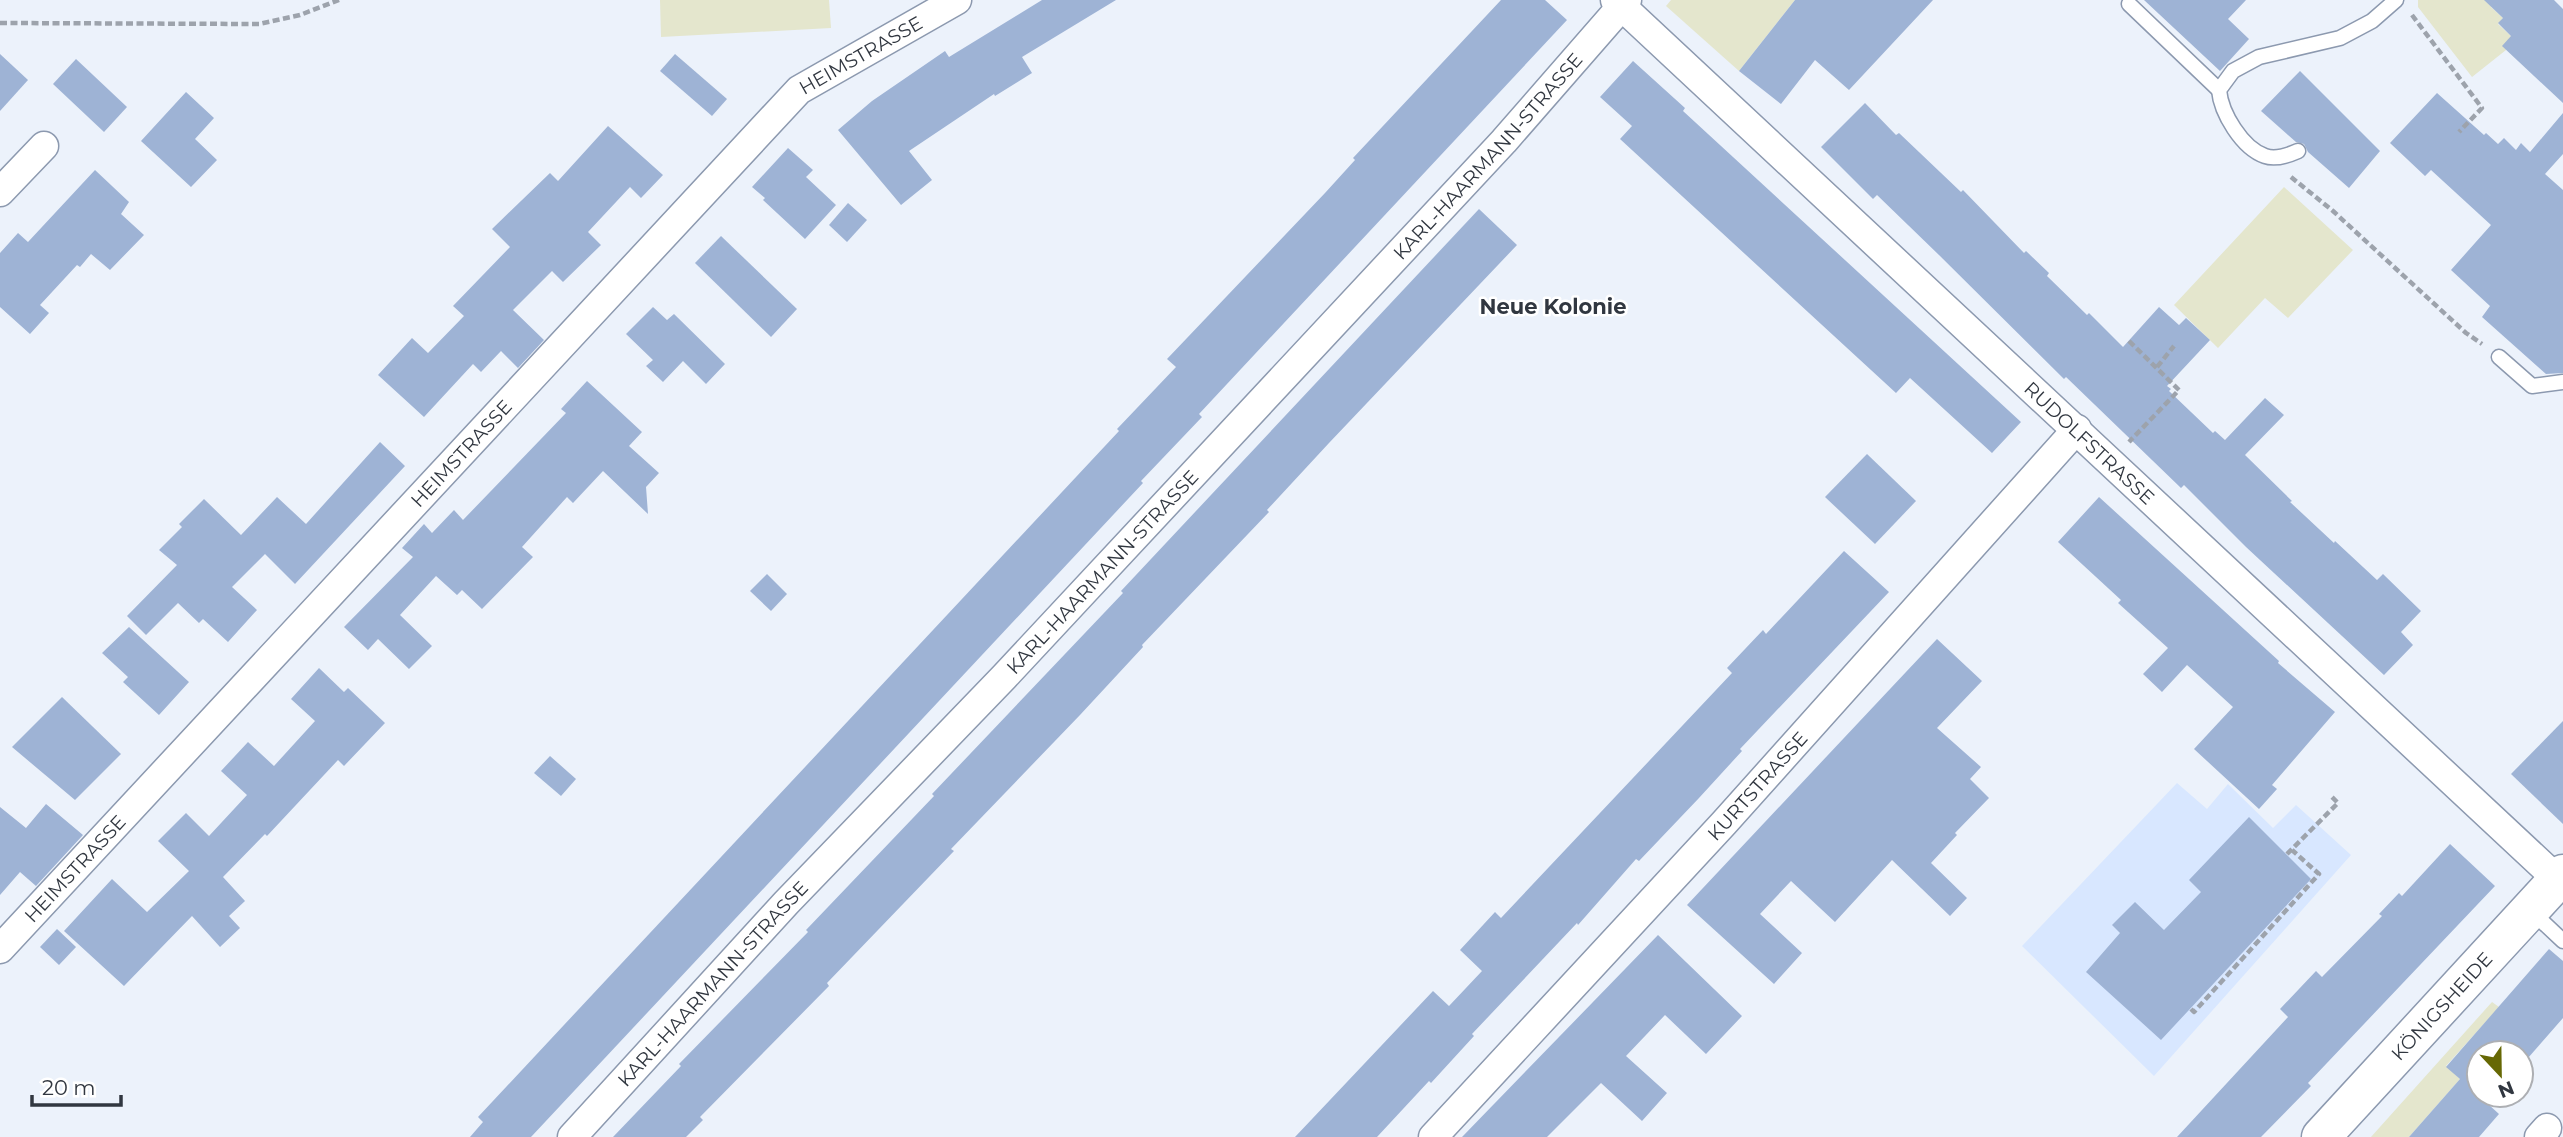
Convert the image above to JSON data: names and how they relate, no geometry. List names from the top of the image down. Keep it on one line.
{"streets":{"main road":["KÖNIGSHEIDE"],"street":["HEIMSTRASSE","KARL-HAARMANN-STRASSE","RUDOLFSTRASSE","KURTSTRASSE"]},"crossings":[["KARL-HAARMANN-STRASSE","RUDOLFSTRASSE"],["RUDOLFSTRASSE","KURTSTRASSE"],["RUDOLFSTRASSE","KÖNIGSHEIDE"]],"districts":["Neue Kolonie"],"scale_bar":"20 m","north":"bottom"}
